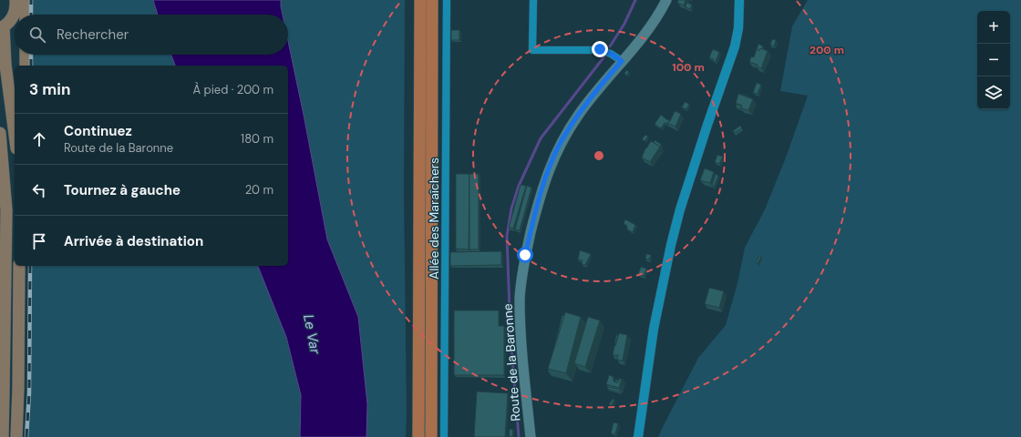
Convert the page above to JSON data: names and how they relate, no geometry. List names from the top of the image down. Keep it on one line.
{"streets":{"main road":["Route de la Baronne"],"street":["Allée des Maraîchers"]},"water":["Le Var"],"page":{"map_buttons":["+","−"],"search":"Rechercher","heading":["3 min","À pied · 200 m"],"list":[["Continuez","Route de la Baronne","180 m"],["Tournez à gauche","20 m"],"Arrivée à destination"]},"rings":["200 m","100 m"]}
